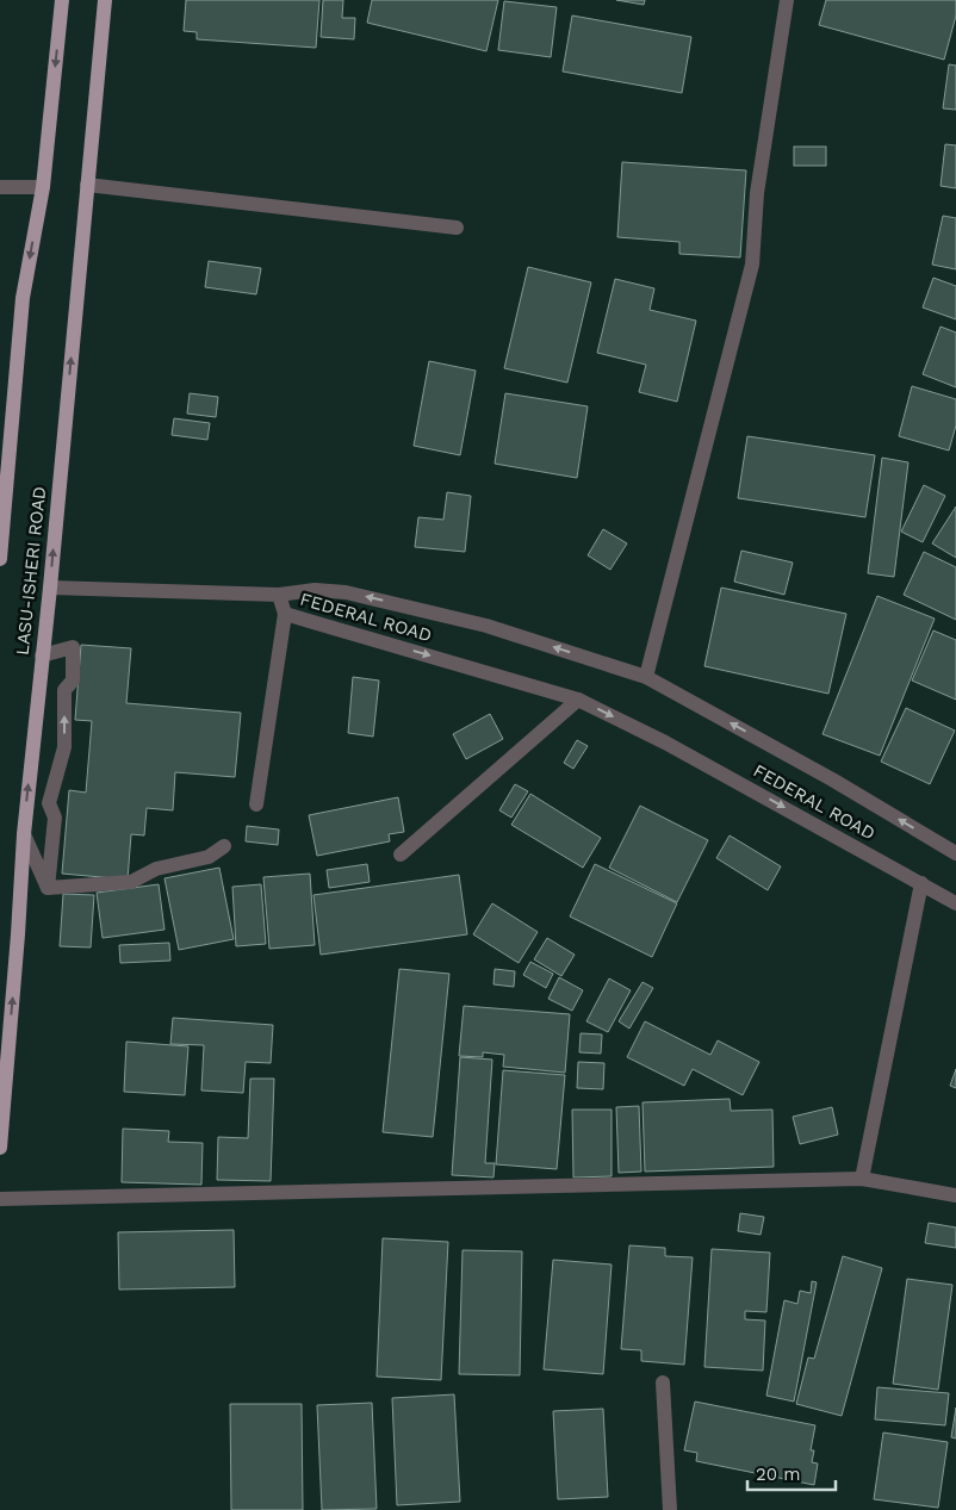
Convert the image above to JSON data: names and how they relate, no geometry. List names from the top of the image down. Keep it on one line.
{"streets":{"main road":["LASU-ISHERI ROAD"],"street":["FEDERAL ROAD"]},"scale_bar":"20 m"}
